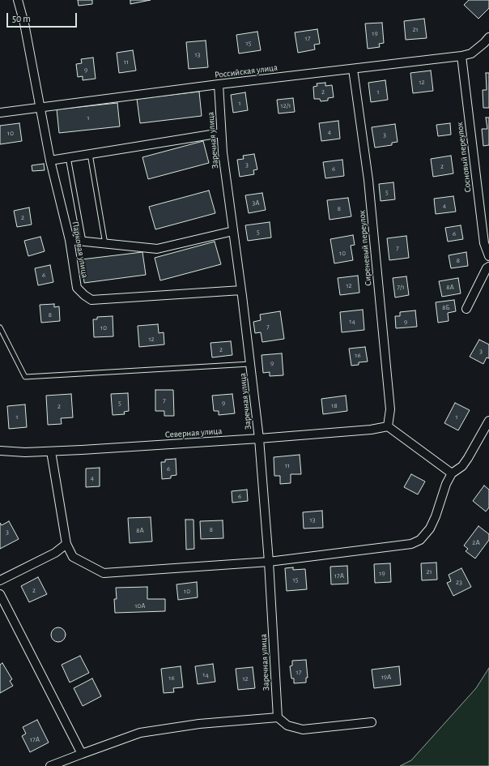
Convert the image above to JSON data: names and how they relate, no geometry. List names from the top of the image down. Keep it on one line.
{"streets":{"street":["Российская улица","Заречная улица","Сосновый переулок","Сиреневый переулок","Парковая улица","Северная улица"]},"crossings":[["Российская улица","Заречная улица"],["Российская улица","Сосновый переулок"],["Российская улица","Сиреневый переулок"],["Российская улица","Парковая улица"],["Заречная улица","Парковая улица"],["Заречная улица","Северная улица"],["Сиреневый переулок","Северная улица"]],"house_numbers":["21","19","17","15","13","11","9","12","2","1","1","12/1","1","4","10","3","3","2","6","5","3А","4","8","2","5","6","7","10","8","6","12","7/1","8А","8Б","8","14","9","7","10","12","2","3","16","9","7","5","9","18","2","1","1","11","6","4","6","13","8","8А","3","2А","21","19","17А","15","23","2","10","10А","17","14","19А","16","12","17А"],"scale_bar":"50 m"}
